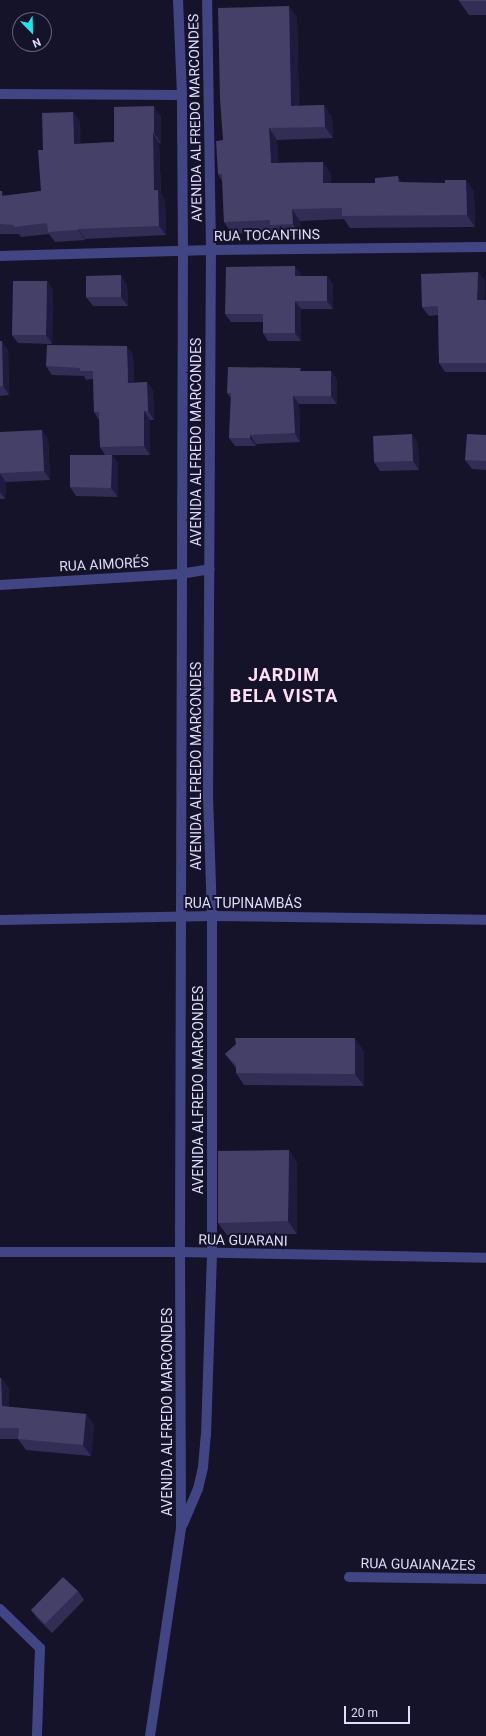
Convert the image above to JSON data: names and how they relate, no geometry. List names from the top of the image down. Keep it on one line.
{"streets":{"street":["AVENIDA ALFREDO MARCONDES","RUA TOCANTINS","RUA AIMORÉS","RUA TUPINAMBÁS","RUA GUARANI","RUA GUAIANAZES"]},"crossings":[["AVENIDA ALFREDO MARCONDES","RUA TOCANTINS"],["AVENIDA ALFREDO MARCONDES","RUA AIMORÉS"],["AVENIDA ALFREDO MARCONDES","RUA TUPINAMBÁS"],["AVENIDA ALFREDO MARCONDES","RUA GUARANI"]],"districts":["JARDIM BELA VISTA"],"scale_bar":"20 m","north":"bottom right"}
